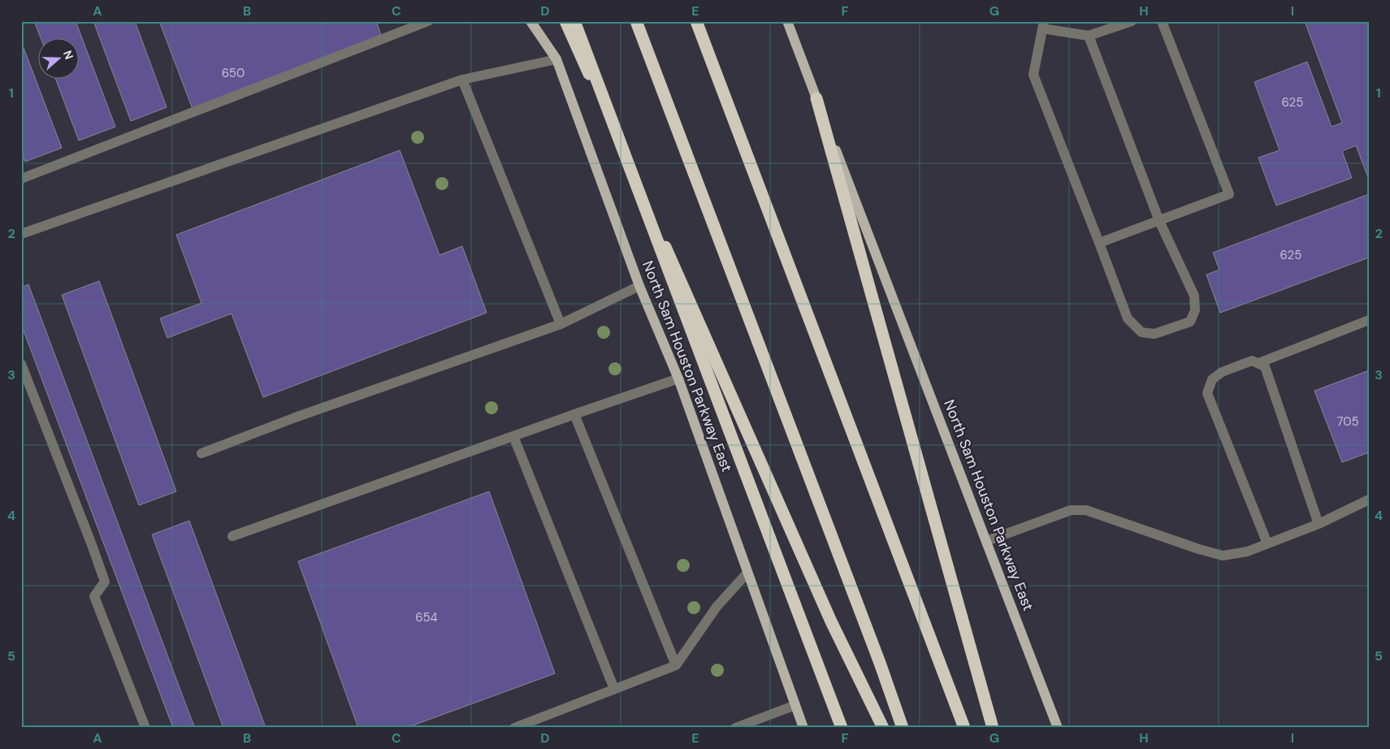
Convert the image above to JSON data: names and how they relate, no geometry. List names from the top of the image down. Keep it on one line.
{"streets":{"main road":["North Sam Houston Parkway East"]},"house_numbers":["650","625","625","705","654"],"north":"right","grid":{"columns":["A","B","C","D","E","F","G","H","I"],"rows":["1","2","3","4","5"]}}
